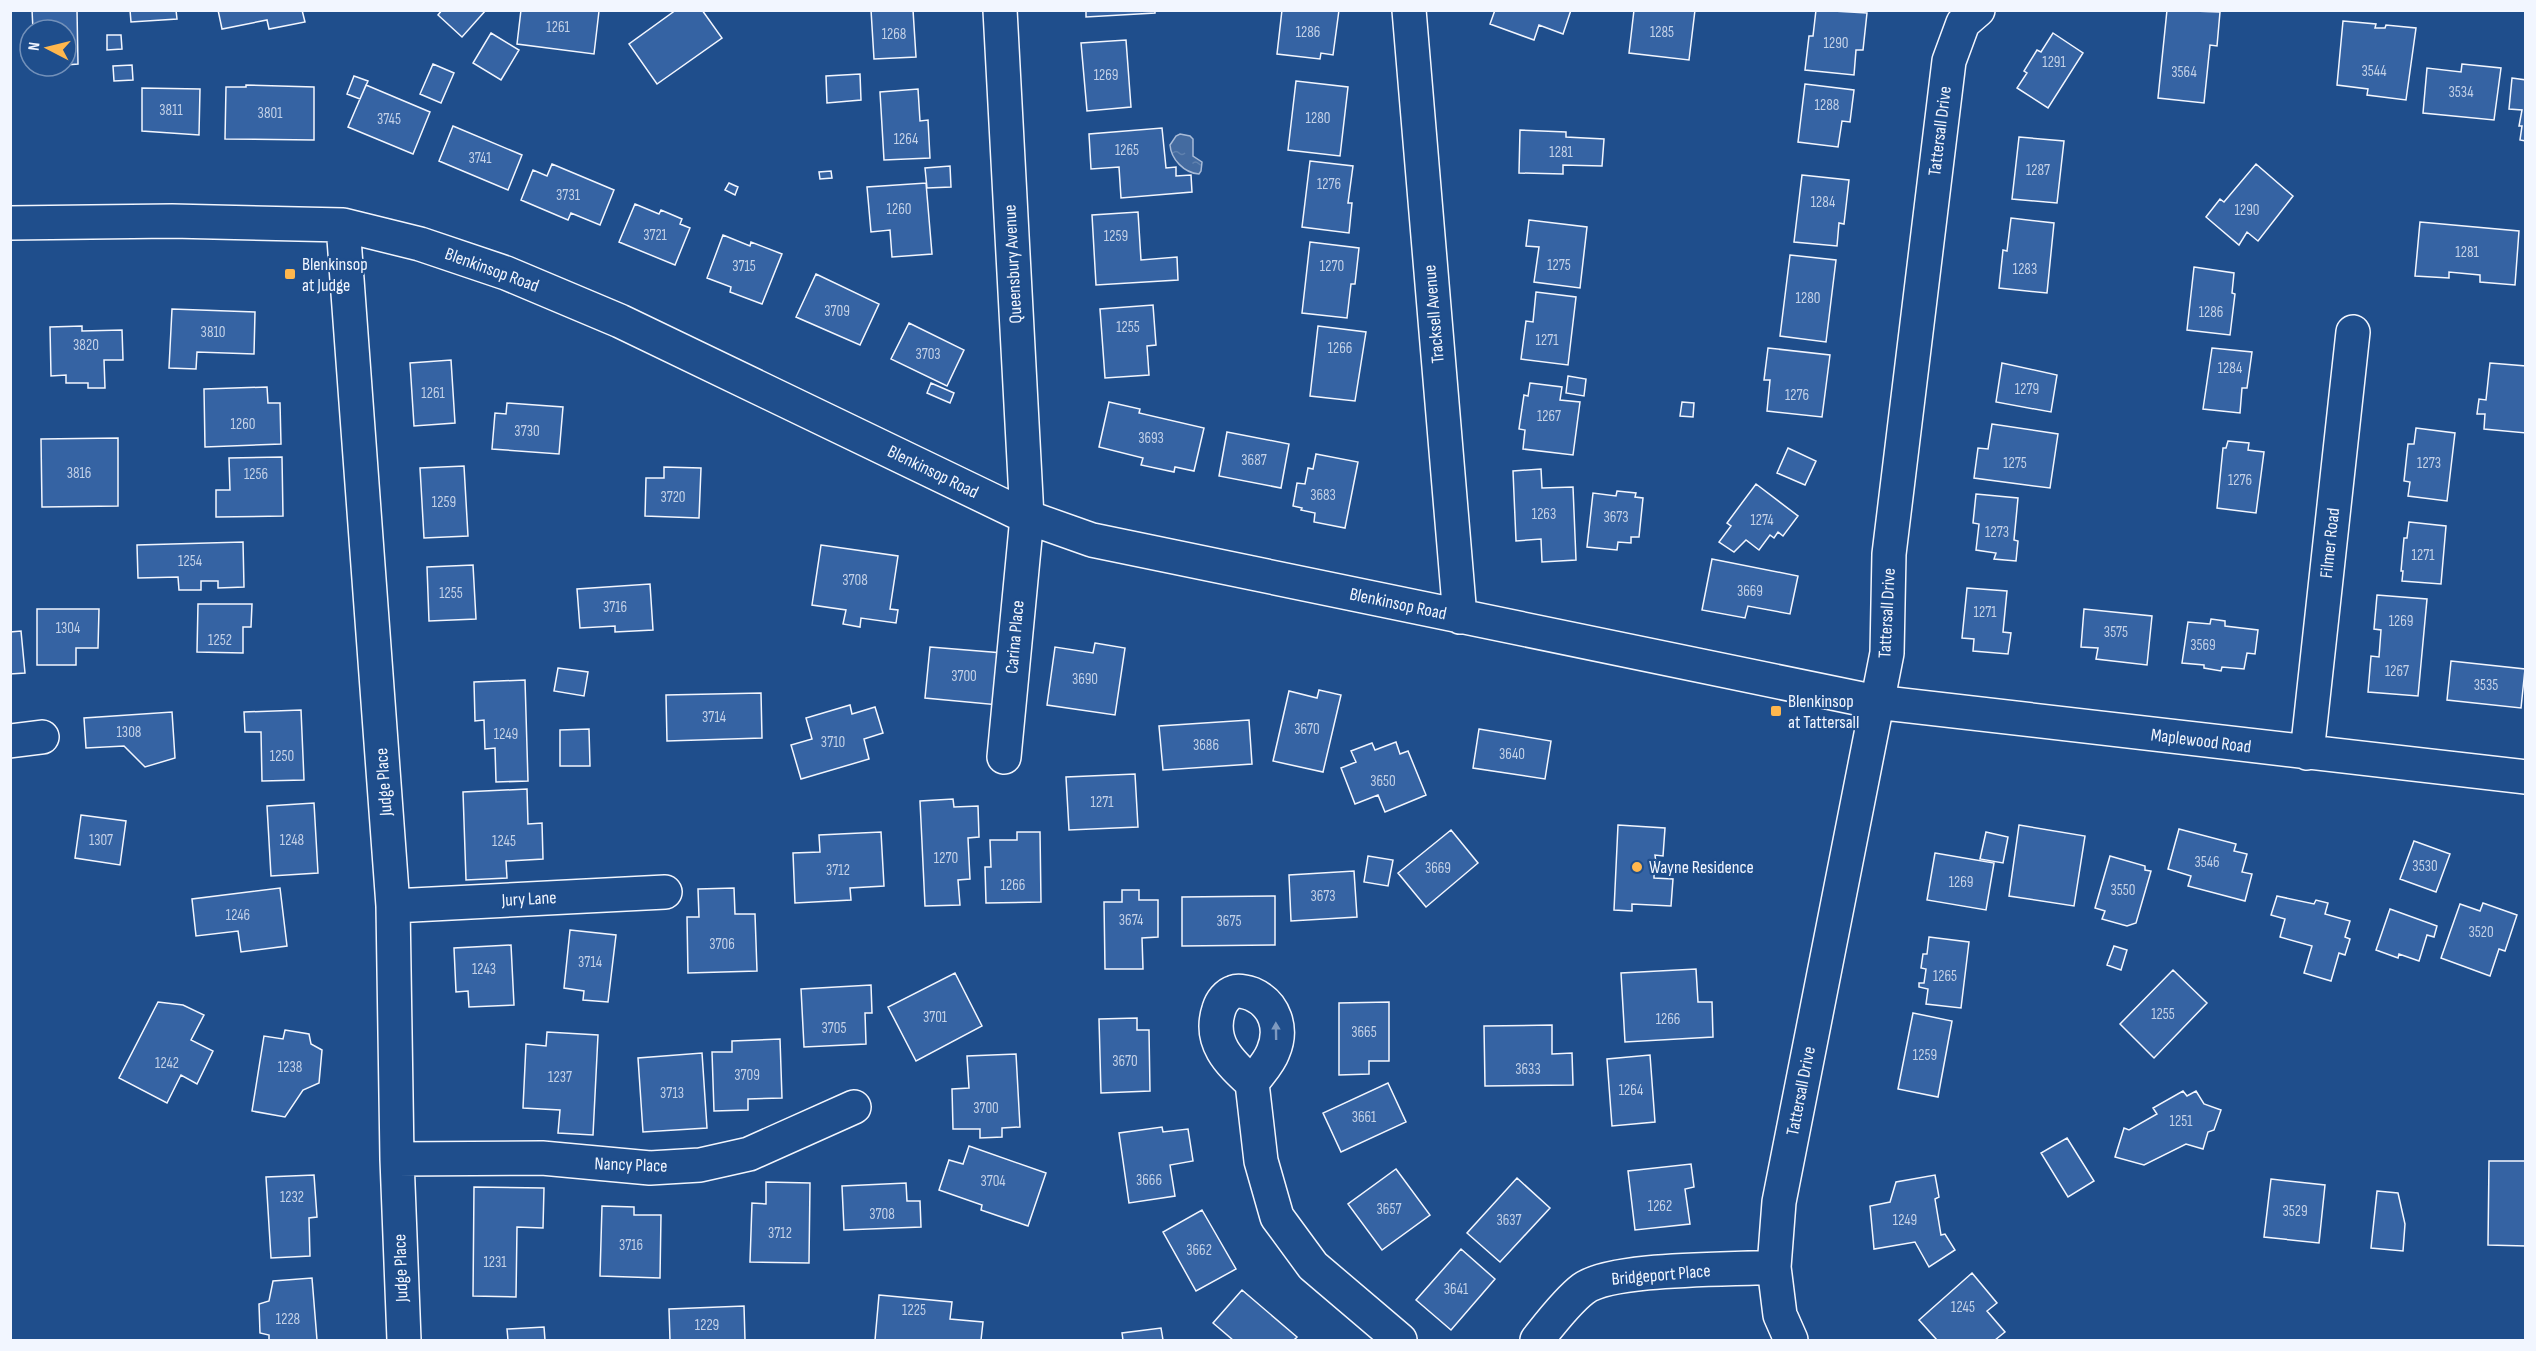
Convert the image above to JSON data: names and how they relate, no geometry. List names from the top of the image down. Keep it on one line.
{"streets":{"street":["Tattersall Drive","Queensbury Avenue","Blenkinsop Road","Tracksell Avenue","Filmer Road","Carina Place","Maplewood Road","Judge Place","Jury Lane","Nancy Place","Bridgeport Place"]},"crossings":[["Tattersall Drive","Blenkinsop Road"],["Tattersall Drive","Maplewood Road"],["Tattersall Drive","Bridgeport Place"],["Queensbury Avenue","Blenkinsop Road"],["Queensbury Avenue","Carina Place"],["Blenkinsop Road","Tracksell Avenue"],["Blenkinsop Road","Carina Place"],["Blenkinsop Road","Maplewood Road"],["Blenkinsop Road","Judge Place"],["Filmer Road","Maplewood Road"],["Judge Place","Jury Lane"],["Judge Place","Nancy Place"]],"places":{"transit":["Blenkinsop at Judge","Blenkinsop at Tattersall"],"other":["Wayne Residence"]},"house_numbers":["1261","1286","1285","1268","1290","1291","3544","3564","1269","3534","1288","3811","3801","1280","3745","1264","1265","1281","3741","1287","1276","3731","1284","1260","1290","3721","1259","1281","1275","3715","1270","1283","1280","3709","1286","1255","3810","1271","3820","1266","3703","1284","1279","1261","1276","1267","1260","3730","3693","3687","1275","1273","3816","1256","1276","3683","3720","1259","1263","3673","1274","1273","1271","1254","3708","3669","1255","3716","1271","1269","1304","3575","1252","3569","1267","3700","3690","3535","3714","3670","1308","1249","3710","3686","3640","1250","3650","1271","1307","1248","1245","1270","3546","3530","3669","3712","1269","1266","3550","3673","1246","3674","3675","3520","3706","3714","1243","1265","1255","3701","1266","3705","3665","1259","3670","1242","1238","3633","3709","1237","1264","3713","3700","3661","1251","3666","3704","1232","1262","3657","3529","3708","3637","1249","3712","3716","3662","1231","3641","1245","1225","1228","1229"],"north":"left"}
